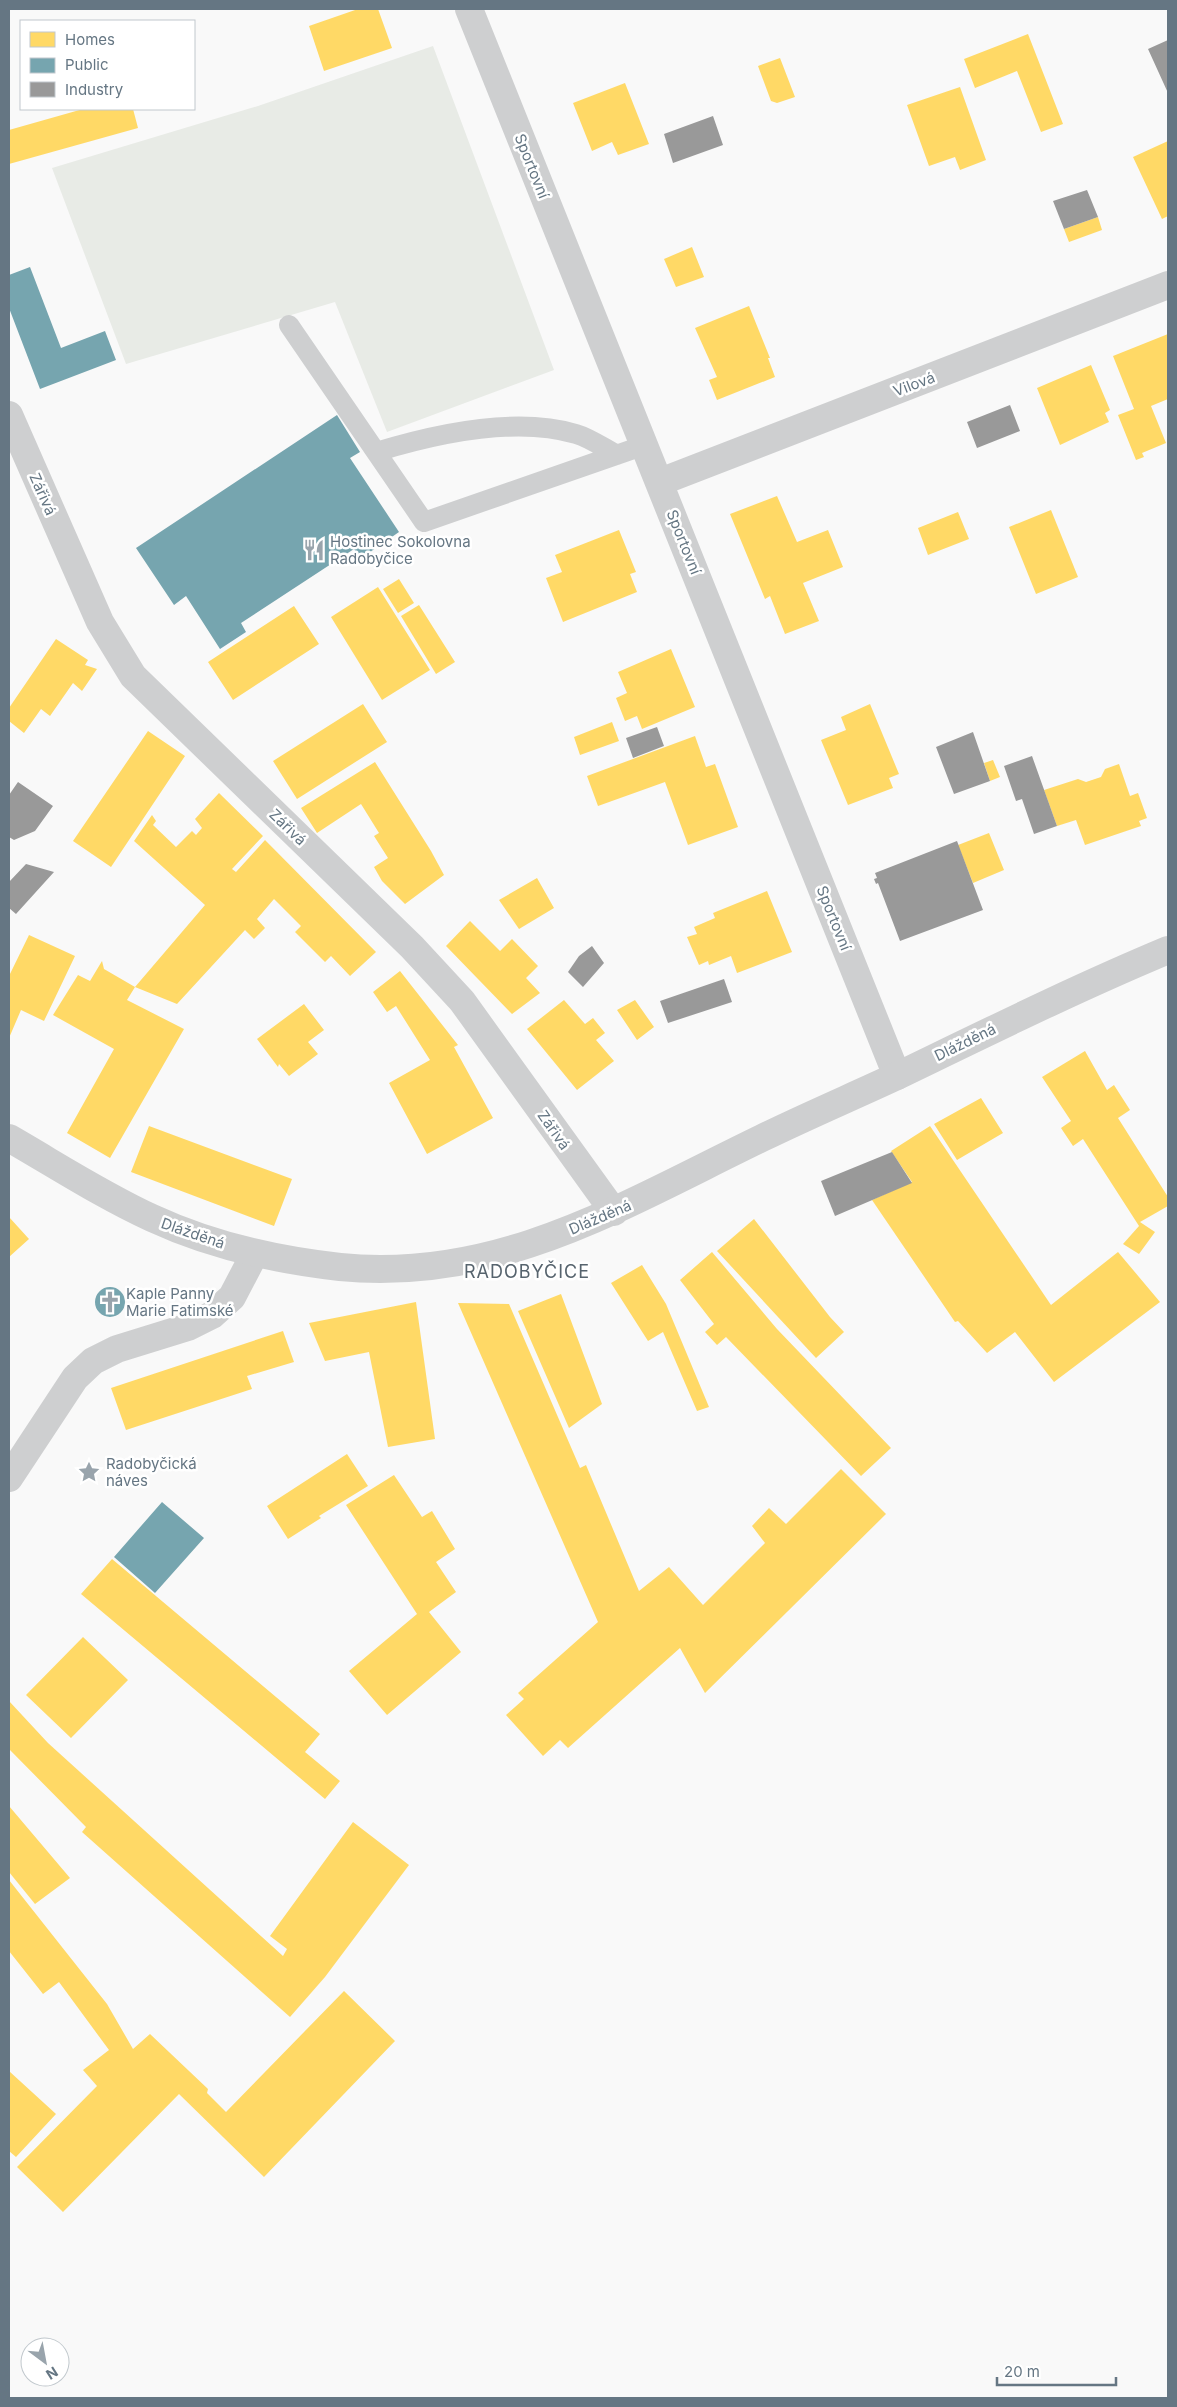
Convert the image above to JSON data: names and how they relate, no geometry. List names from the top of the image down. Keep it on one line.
{"streets":{"street":["Sportovní","Vilová","Zářivá","Dlážděná"]},"crossings":[["Sportovní","Vilová"],["Sportovní","Dlážděná"],["Zářivá","Dlážděná"]],"districts":["RADOBYČICE"],"places":{"restaurant":["Hostinec Sokolovna Radobyčice"],"church":["Kaple Panny Marie Fatimské"],"place":["Radobyčická náves"]},"legend":["Homes","Public","Industry"],"scale_bar":"20 m","north":"bottom right"}
